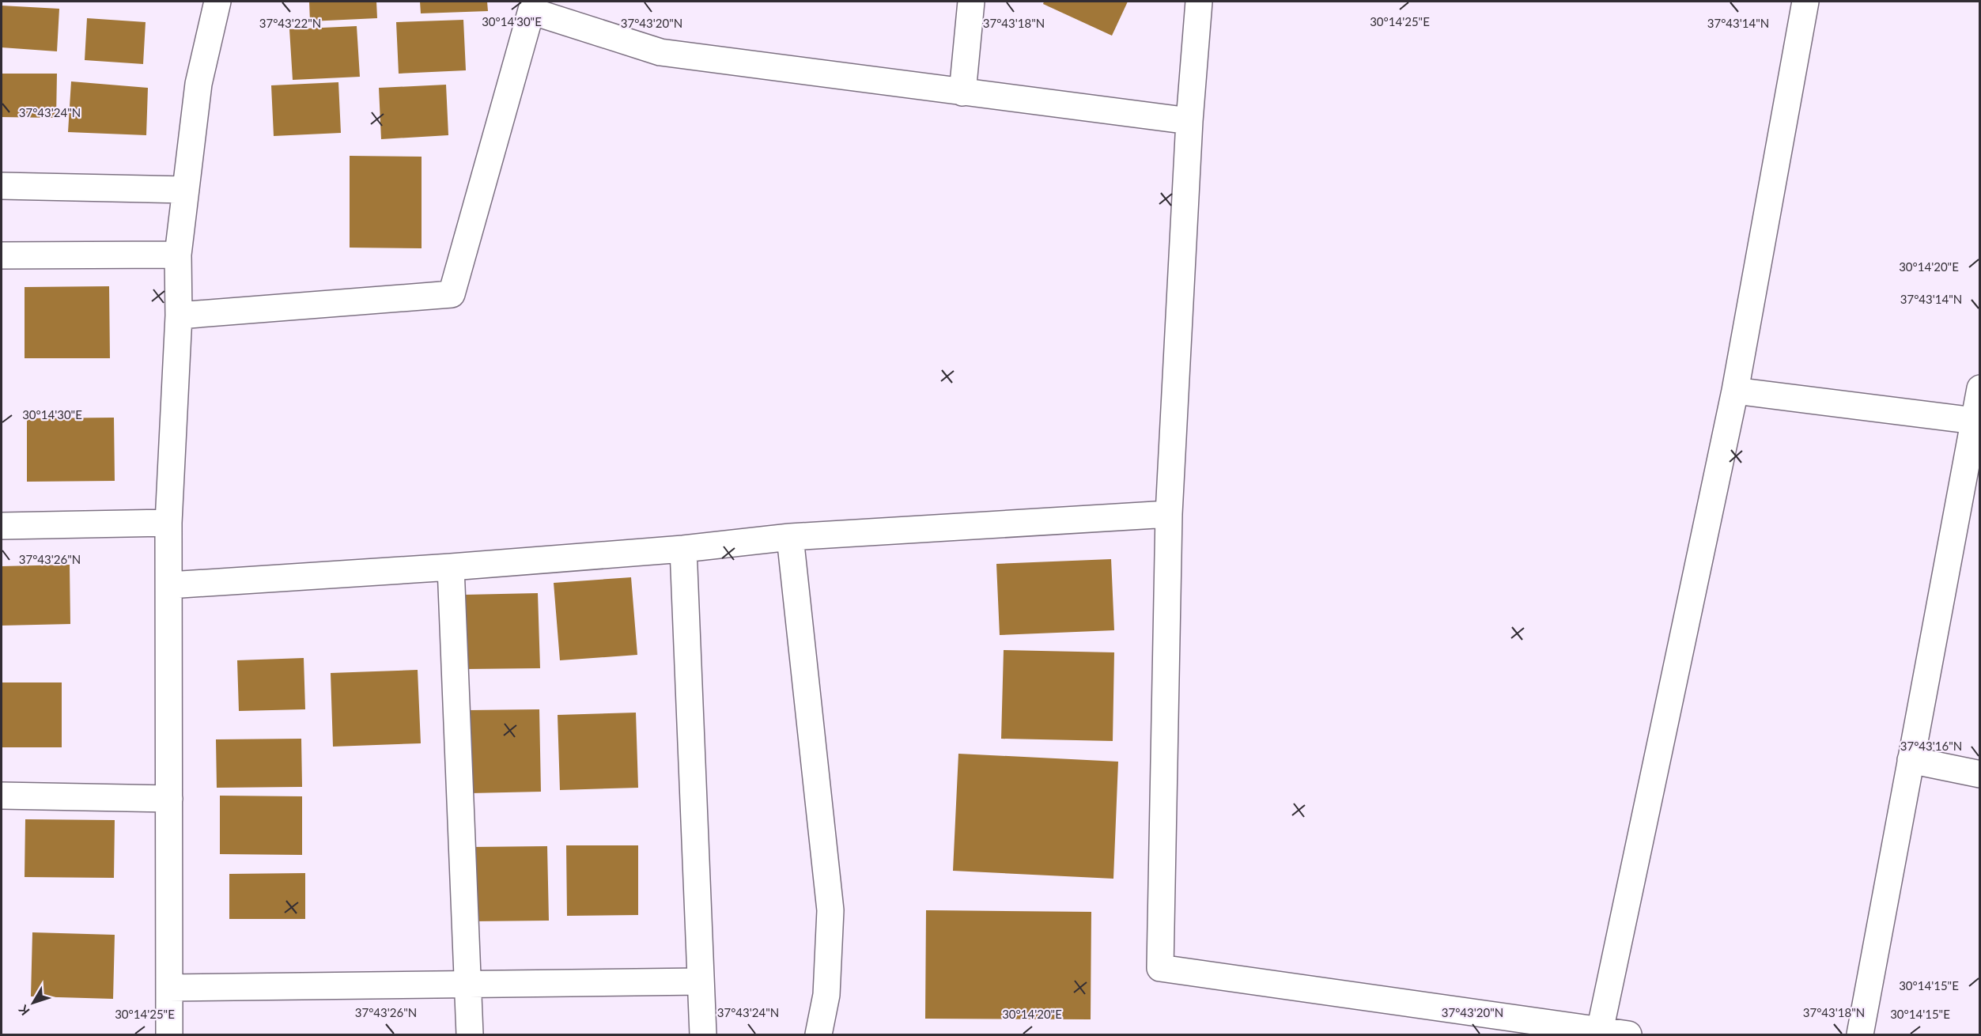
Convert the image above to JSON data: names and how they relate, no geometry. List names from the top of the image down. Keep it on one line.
{"north":"bottom left","coordinates":["30°14'30\"E","30°14'25\"E","37°43'22\"N","37°43'20\"N","37°43'18\"N","37°43'14\"N","37°43'24\"N","30°14'20\"E","37°43'26\"N","37°43'16\"N","30°14'15\"E"]}
